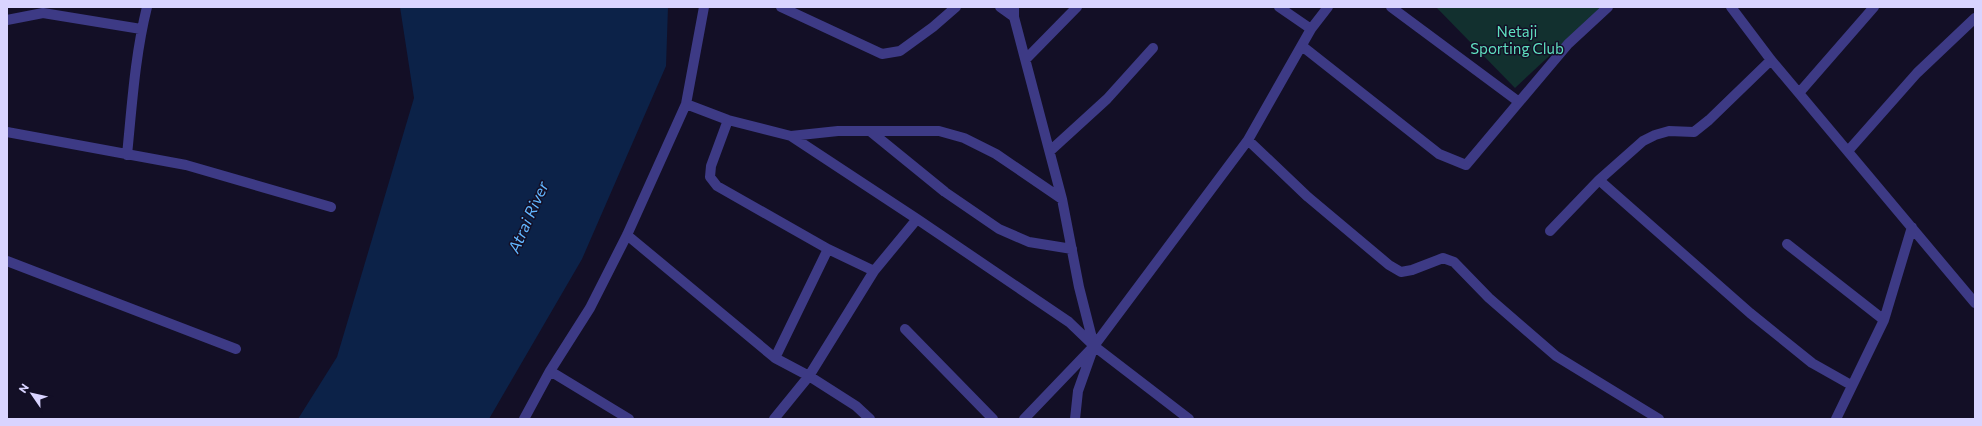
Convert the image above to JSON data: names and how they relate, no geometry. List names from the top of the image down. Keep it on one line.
{"water":["Atrai River"],"parks":["Netaji Sporting Club"],"north":"top left"}
